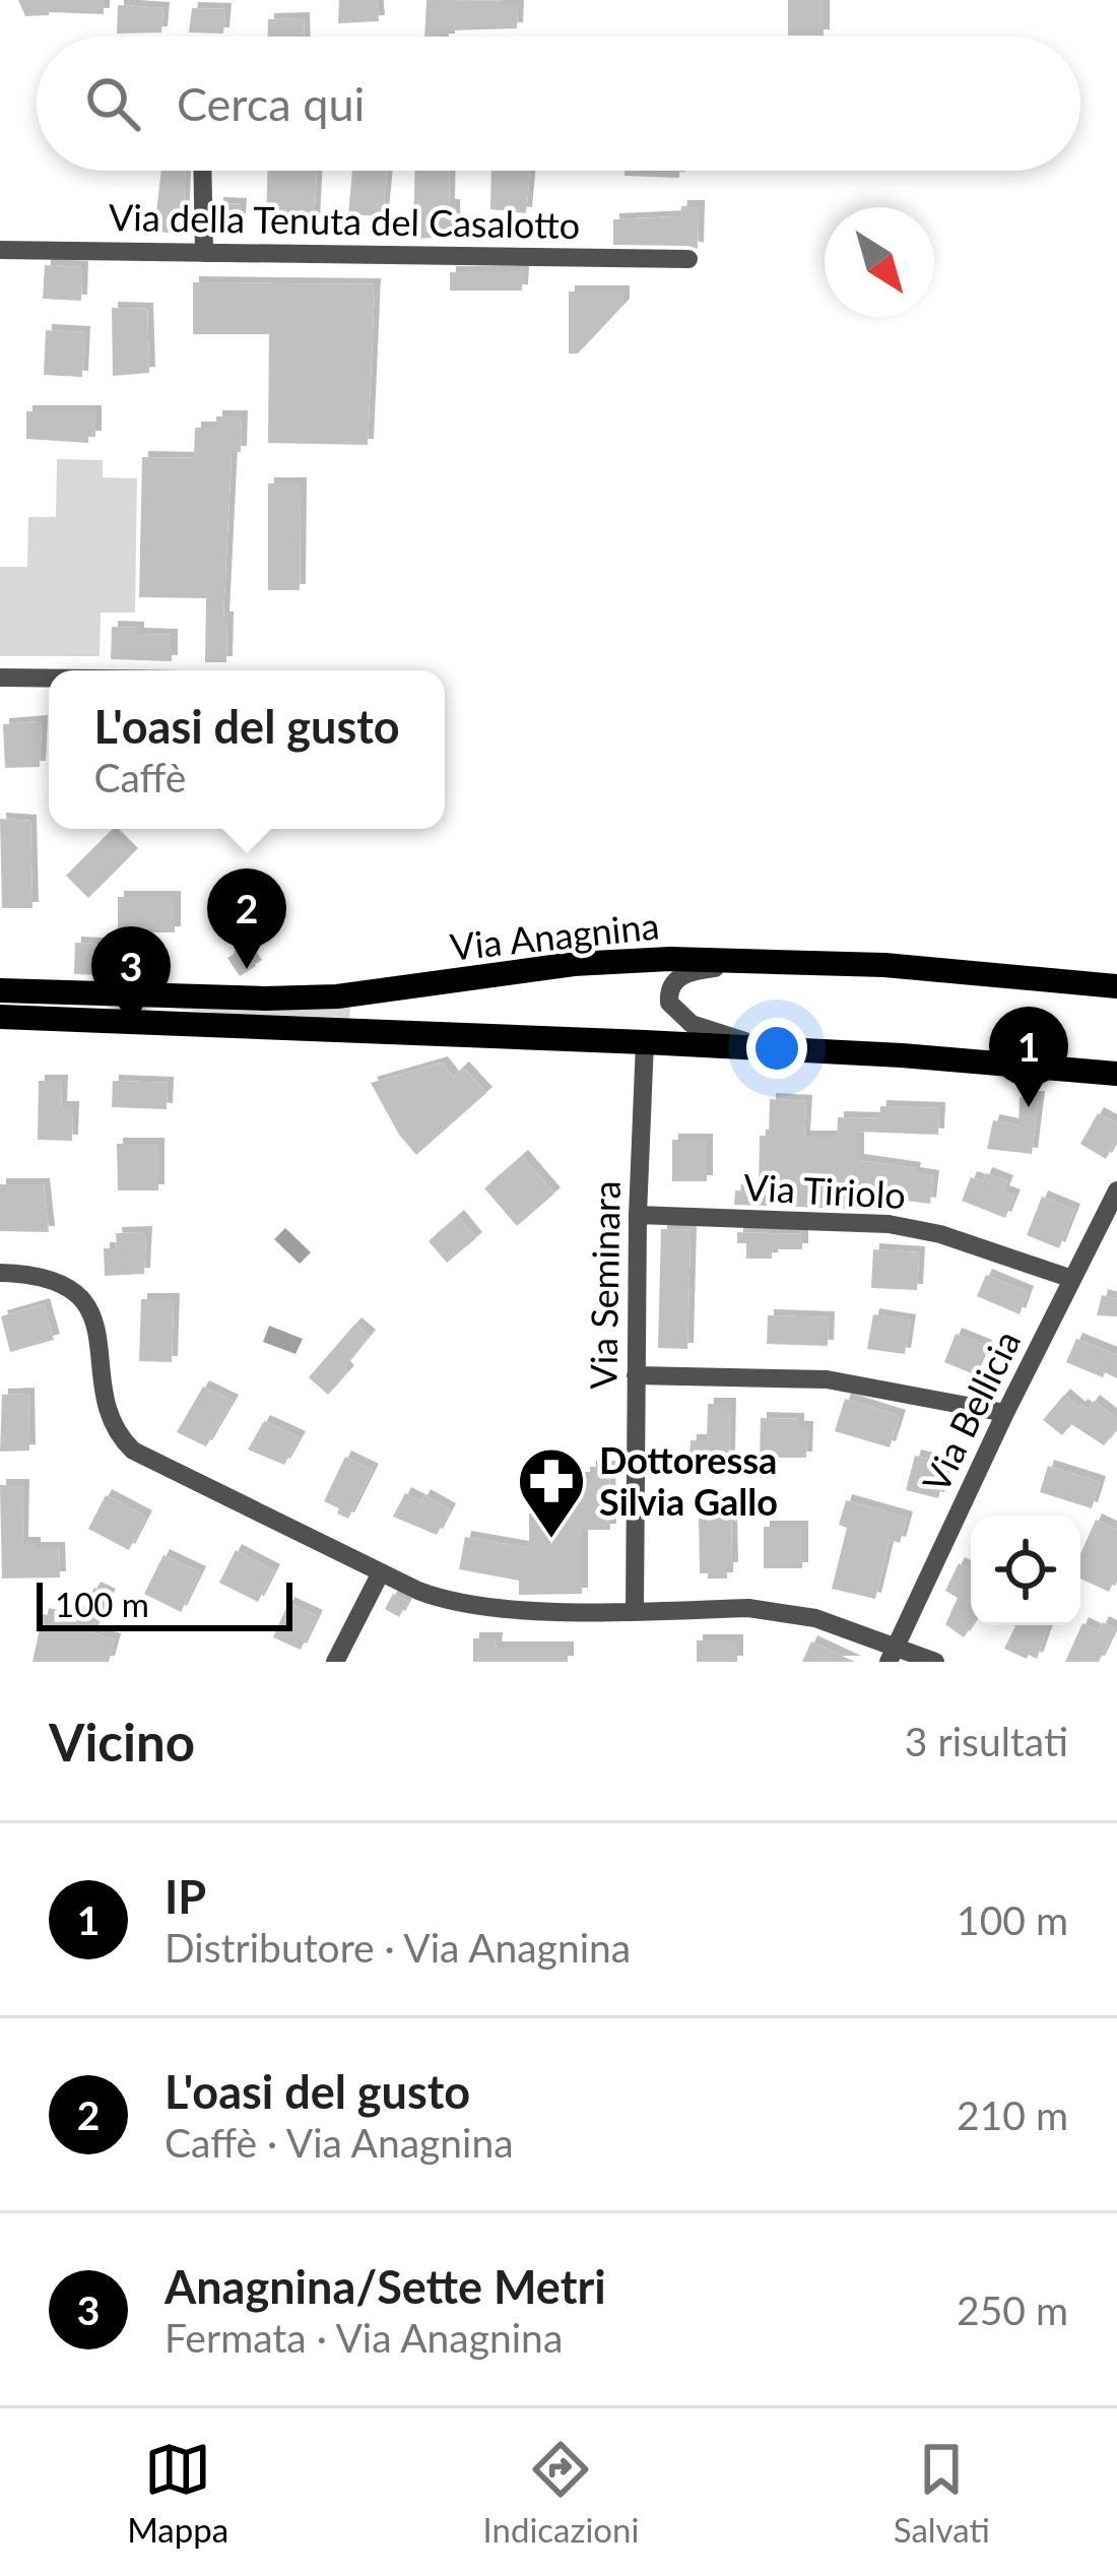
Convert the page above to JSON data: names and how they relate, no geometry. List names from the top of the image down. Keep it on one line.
{"streets":{"main road":["Via Anagnina"],"street":["Via della Tenuta del Casalotto","Via Tiriolo","Via Seminara","Via Bellicia"]},"crossings":[["Via Tiriolo","Via Seminara"],["Via Tiriolo","Via Bellicia"]],"places":{"pharmacy":["Dottoressa Silvia Gallo"]},"scale_bar":"100 m","north":"bottom right","page":{"search":"Cerca qui","popup":["L'oasi del gusto","Caffè"],"pins":["2","3","1"],"scale":"100 m","heading":["Vicino","3 risultati"],"list":[{"mark":"1","name":"IP","note":"Distributore · Via Anagnina","value":"100 m"},{"mark":"2","name":"L'oasi del gusto","note":"Caffè · Via Anagnina","value":"210 m"},{"mark":"3","name":"Anagnina/Sette Metri","note":"Fermata · Via Anagnina","value":"250 m"}],"nav":["Mappa","Indicazioni","Salvati"]}}
